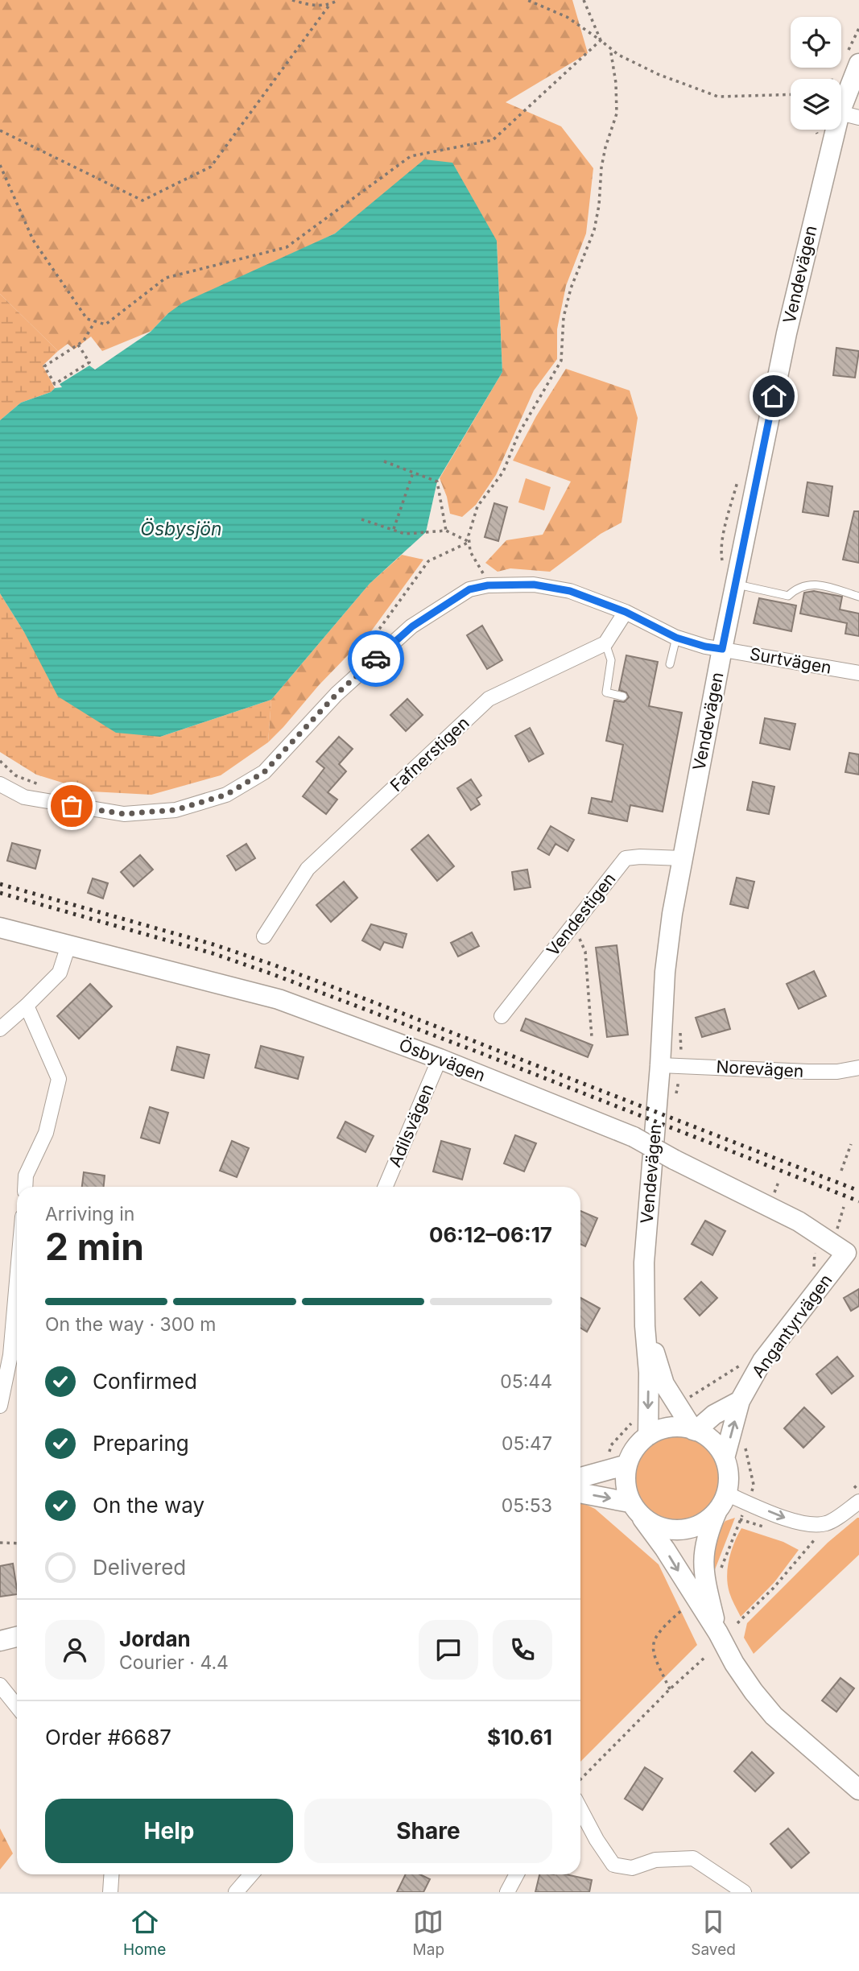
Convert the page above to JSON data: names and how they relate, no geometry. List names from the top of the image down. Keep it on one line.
{"streets":{"street":["Vendevägen","Surtvägen","Fafnerstigen","Vendestigen","Ösbyvägen","Norevägen","Adilsvägen","Angantyrvägen"]},"crossings":[["Vendevägen","Surtvägen"],["Vendevägen","Vendestigen"],["Vendevägen","Norevägen"],["Vendevägen","Angantyrvägen"],["Ösbyvägen","Adilsvägen"],["Ösbyvägen","Angantyrvägen"]],"water":["Ösbysjön"],"page":{"heading":["2 min","Arriving in","06:12–06:17"],"panel":["Jordan","Courier · 4.4","Order #6687","$10.61"],"bar":"On the way · 300 m","list":[["Confirmed","05:44"],["Preparing","05:47"],["On the way","05:53"],"Delivered"],"buttons":["Help","Share"],"tabs":["Home","Map","Saved"]}}
